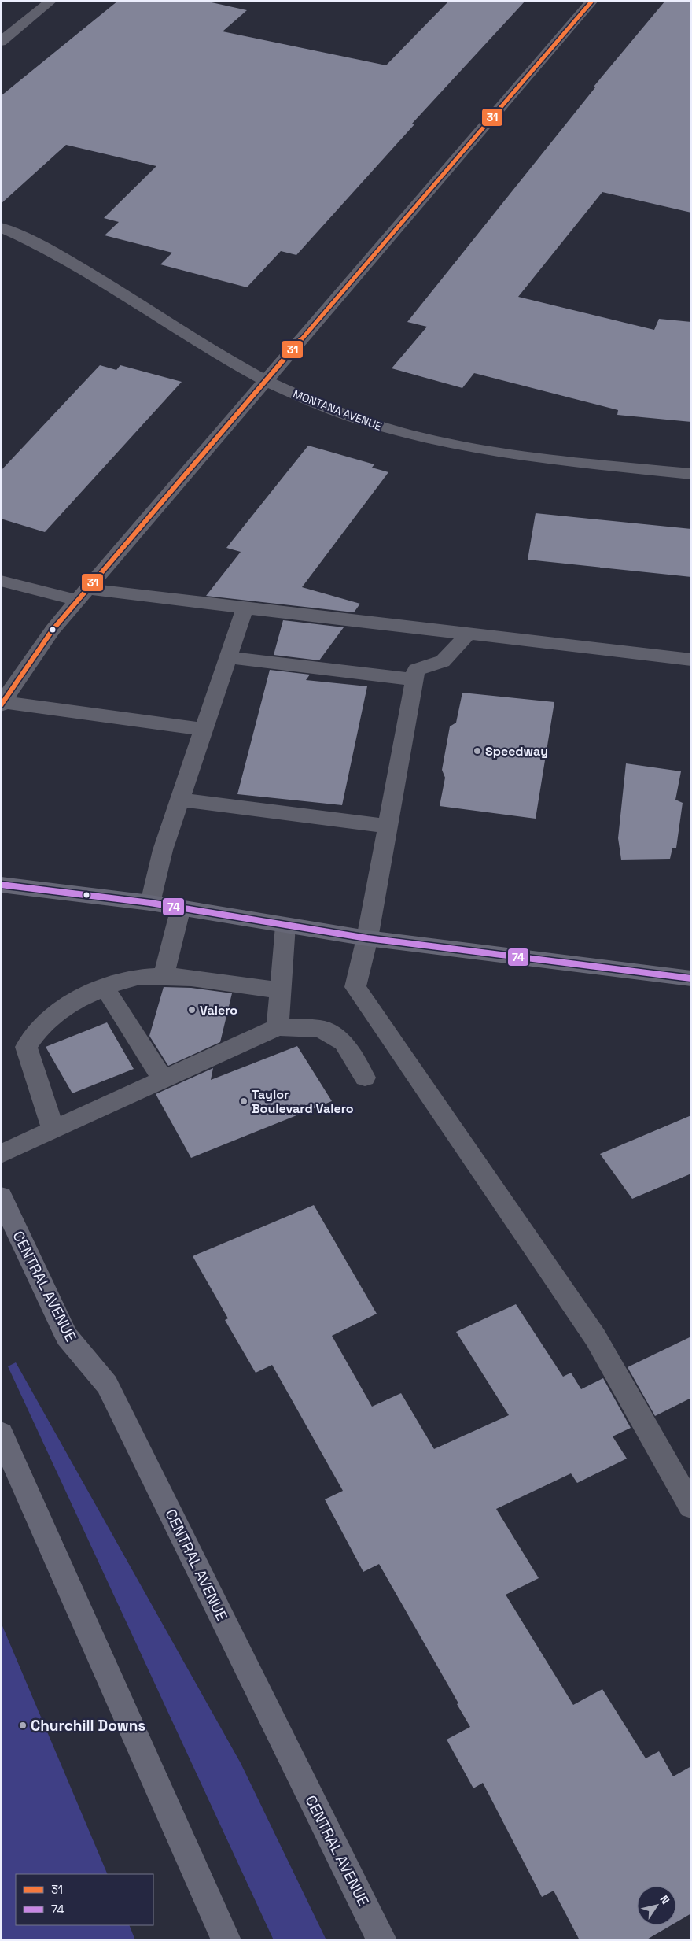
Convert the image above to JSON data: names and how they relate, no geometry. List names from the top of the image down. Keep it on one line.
{"streets":{"main road":["CENTRAL AVENUE"],"street":["MONTANA AVENUE"]},"places":["Speedway","Valero","Taylor Boulevard Valero","Churchill Downs"],"lines":["transit line 31","transit line 74"],"legend":["31","74"],"north":"top right"}
